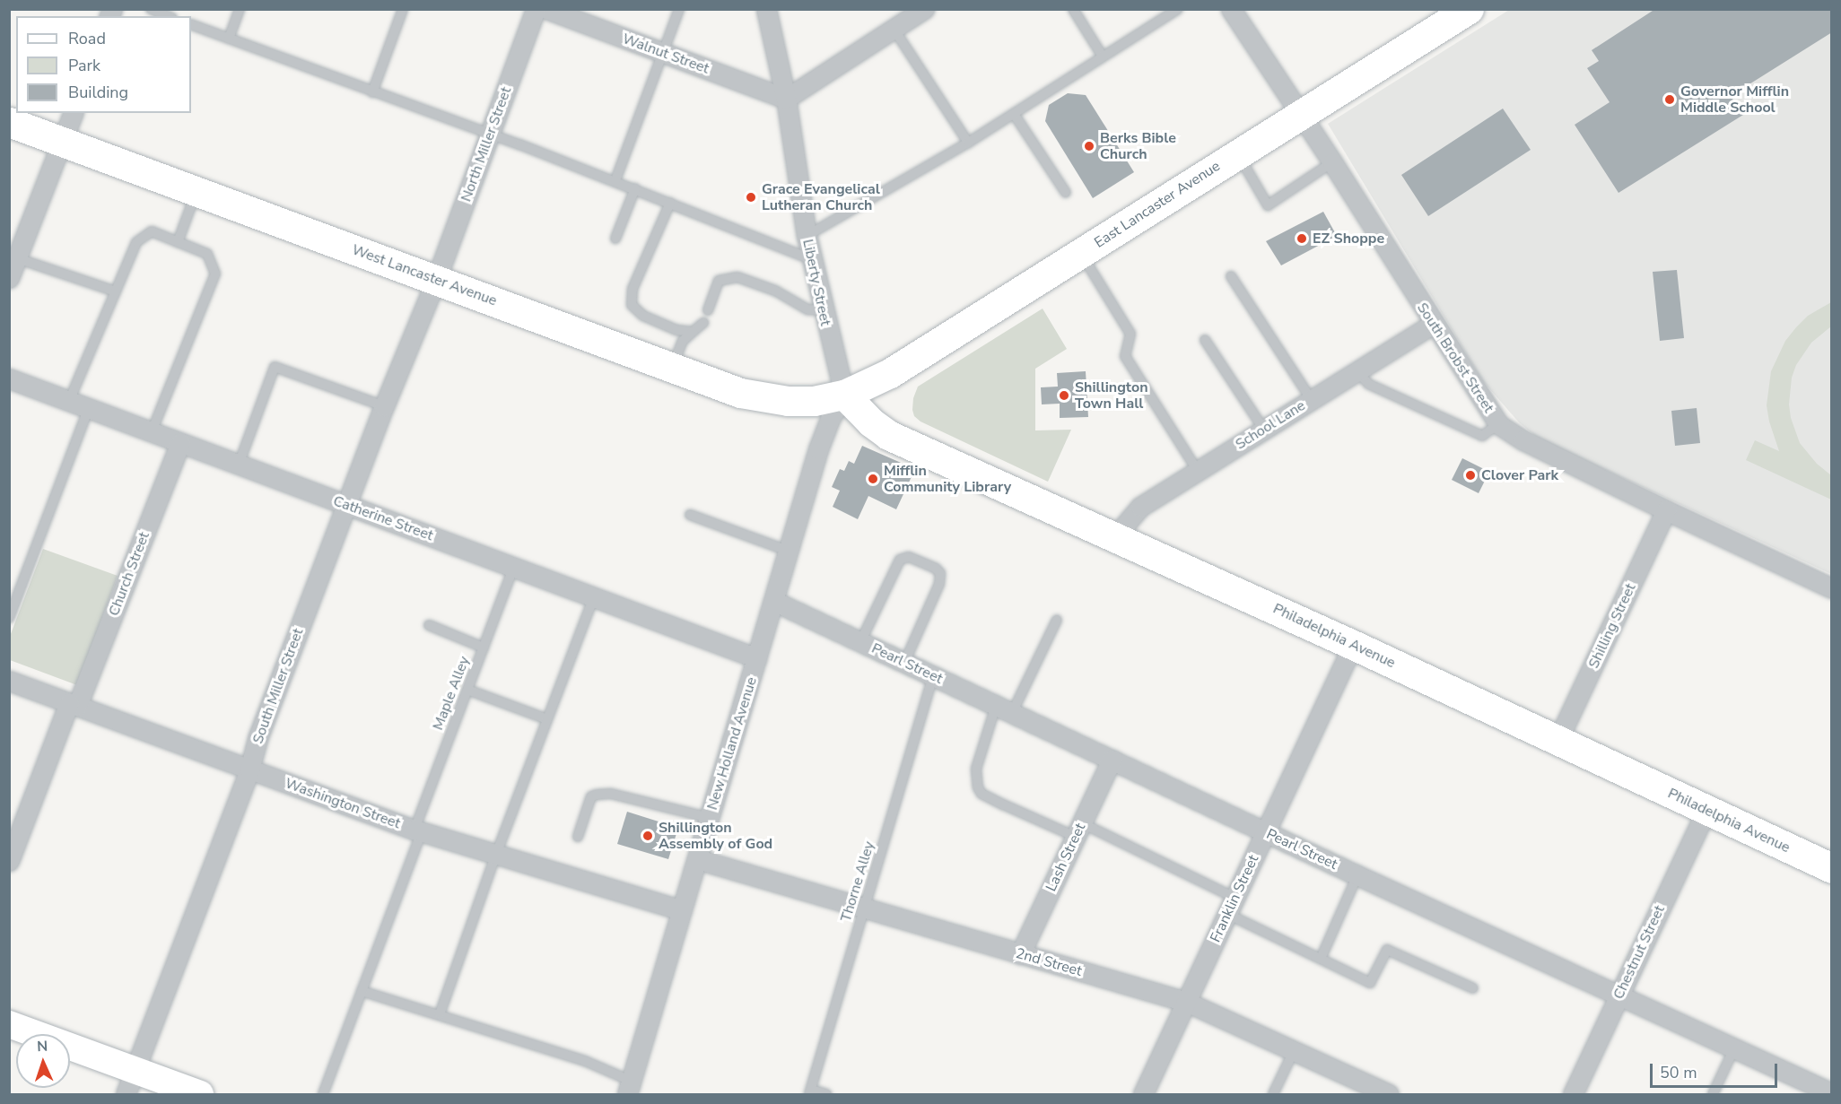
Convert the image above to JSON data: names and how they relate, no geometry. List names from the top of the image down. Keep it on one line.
{"streets":{"main road":["East Lancaster Avenue","West Lancaster Avenue","Philadelphia Avenue"],"street":["Walnut Street","North Miller Street","Liberty Street","South Brobst Street","School Lane","Catherine Street","Church Street","Shilling Street","Pearl Street","South Miller Street","New Holland Avenue","Washington Street","Lash Street","Franklin Street","Chestnut Street","2nd Street"],"lane":["Maple Alley","Thorne Alley"]},"crossings":[["Walnut Street","Liberty Street"],["North Miller Street","West Lancaster Avenue"],["North Miller Street","South Miller Street"],["East Lancaster Avenue","West Lancaster Avenue"],["East Lancaster Avenue","Liberty Street"],["East Lancaster Avenue","South Brobst Street"],["East Lancaster Avenue","Philadelphia Avenue"],["East Lancaster Avenue","New Holland Avenue"],["West Lancaster Avenue","Liberty Street"],["West Lancaster Avenue","Philadelphia Avenue"],["West Lancaster Avenue","South Miller Street"],["West Lancaster Avenue","New Holland Avenue"],["Liberty Street","Philadelphia Avenue"],["Liberty Street","New Holland Avenue"],["South Brobst Street","School Lane"],["South Brobst Street","Shilling Street"],["School Lane","Philadelphia Avenue"],["Catherine Street","Church Street"],["Catherine Street","South Miller Street"],["Catherine Street","Maple Alley"],["Catherine Street","New Holland Avenue"],["Church Street","Washington Street"],["Shilling Street","Philadelphia Avenue"],["Philadelphia Avenue","New Holland Avenue"],["Philadelphia Avenue","Franklin Street"],["Philadelphia Avenue","Chestnut Street"],["Pearl Street","New Holland Avenue"],["Pearl Street","Lash Street"],["Pearl Street","Thorne Alley"],["Pearl Street","Franklin Street"],["Pearl Street","Chestnut Street"],["South Miller Street","Washington Street"],["Maple Alley","Washington Street"],["New Holland Avenue","Washington Street"],["New Holland Avenue","2nd Street"],["Lash Street","2nd Street"],["Thorne Alley","2nd Street"],["Franklin Street","2nd Street"]],"places":["Governor Mifflin Middle School","Berks Bible Church","Grace Evangelical Lutheran Church","EZ Shoppe","Shillington Town Hall","Clover Park","Mifflin Community Library","Shillington Assembly of God"],"legend":["Road","Park","Building"],"scale_bar":"50 m","north":"top"}
